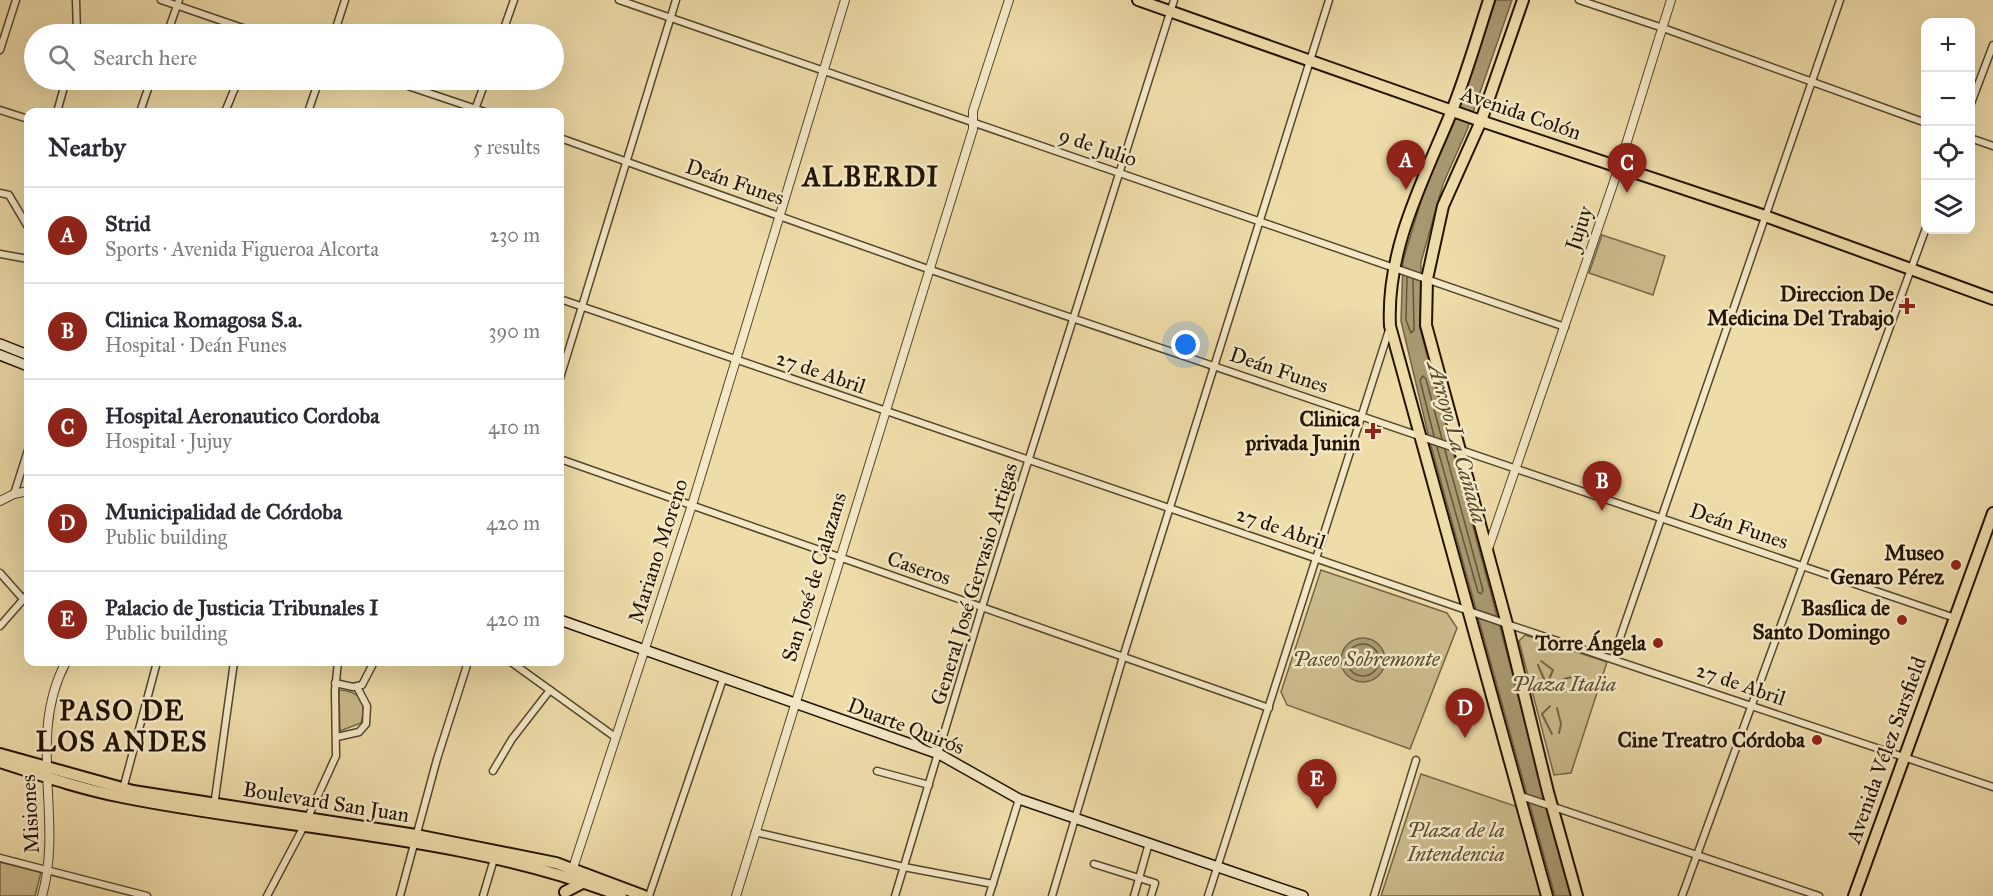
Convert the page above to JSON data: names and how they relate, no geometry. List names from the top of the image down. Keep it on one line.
{"streets":{"main road":["Avenida Colón","Duarte Quirós","Avenida Vélez Sarsfield","Boulevard San Juan"],"street":["9 de Julio","Deán Funes","Jujuy","27 de Abril","Mariano Moreno","Caseros","San José de Calazans","General José Gervasio Artigas","Misiones"]},"crossings":[["Avenida Colón","Jujuy"],["Avenida Colón","General José Gervasio Artigas"],["9 de Julio","Jujuy"],["9 de Julio","Mariano Moreno"],["9 de Julio","San José de Calazans"],["9 de Julio","General José Gervasio Artigas"],["Deán Funes","Jujuy"],["Deán Funes","Mariano Moreno"],["Deán Funes","San José de Calazans"],["Deán Funes","General José Gervasio Artigas"],["Deán Funes","Avenida Vélez Sarsfield"],["27 de Abril","Mariano Moreno"],["27 de Abril","San José de Calazans"],["27 de Abril","General José Gervasio Artigas"],["27 de Abril","Avenida Vélez Sarsfield"],["Mariano Moreno","Caseros"],["Mariano Moreno","Duarte Quirós"],["Mariano Moreno","Boulevard San Juan"],["Caseros","San José de Calazans"],["Caseros","General José Gervasio Artigas"],["San José de Calazans","Duarte Quirós"],["General José Gervasio Artigas","Duarte Quirós"],["Boulevard San Juan","Misiones"]],"districts":["ALBERDI","PASO DE LOS ANDES"],"water":["Arroyo La Cañada"],"parks":["Paseo Sobremonte","Plaza Italia","Plaza de la Intendencia"],"places":{"health":["Direccion De Medicina Del Trabajo","Clinica privada Junin"],"other":["Museo Genaro Pérez","Basílica de Santo Domingo","Torre Ángela","Cine Treatro Córdoba"]},"page":{"map_buttons":["+","−"],"search":"Search here","heading":["Nearby","5 results"],"pins":["A","C","B","D","E"],"list":[{"mark":"A","name":"Strid","note":"Sports · Avenida Figueroa Alcorta","value":"230 m"},{"mark":"B","name":"Clinica Romagosa S.a.","note":"Hospital · Deán Funes","value":"390 m"},{"mark":"C","name":"Hospital Aeronautico Cordoba","note":"Hospital · Jujuy","value":"410 m"},{"mark":"D","name":"Municipalidad de Córdoba","note":"Public building","value":"420 m"},{"mark":"E","name":"Palacio de Justicia Tribunales I","note":"Public building","value":"420 m"}]}}
